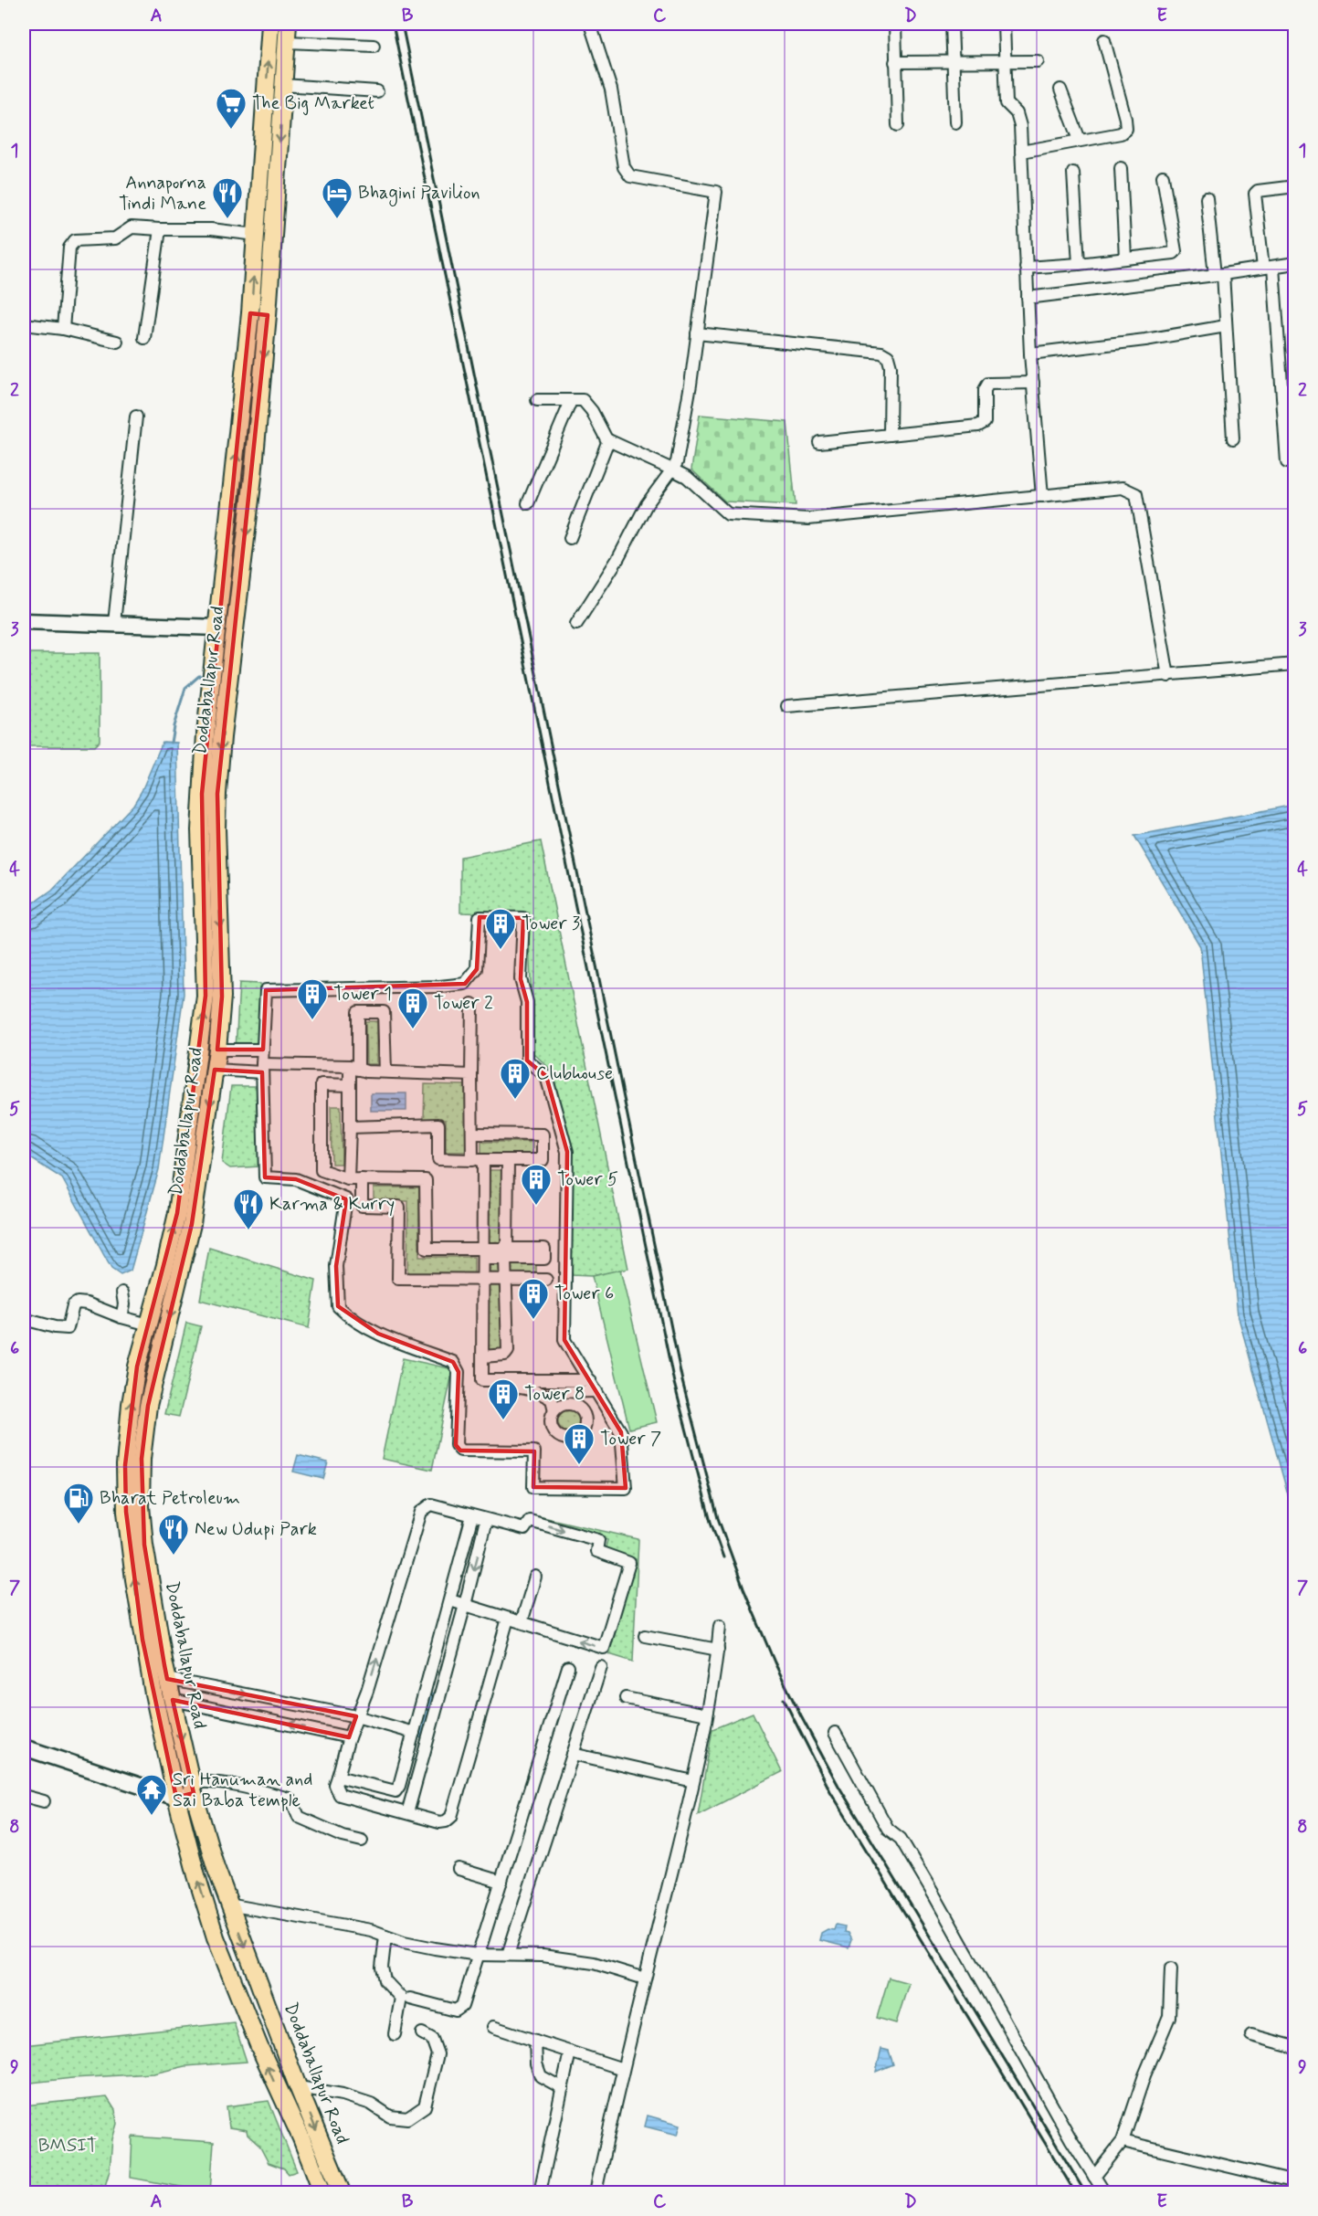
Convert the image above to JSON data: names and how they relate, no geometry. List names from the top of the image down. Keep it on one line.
{"streets":{"main road":["Doddaballapur Road"]},"parks":["BMSIT"],"places":{"supermarket":["The Big Market"],"restaurant":["Annaporna Tindi Mane","Karma & Kurry","New Udupi Park"],"hotel":["Bhagini Pavilion"],"building":["Tower 3","Tower 1","Tower 2","Clubhouse","Tower 5","Tower 6","Tower 8","Tower 7"],"fuel station":["Bharat Petroleum"],"temple":["Sri Hanuman and Sai Baba temple"]},"grid":{"columns":["A","B","C","D","E"],"rows":["1","2","3","4","5","6","7","8","9"]}}
